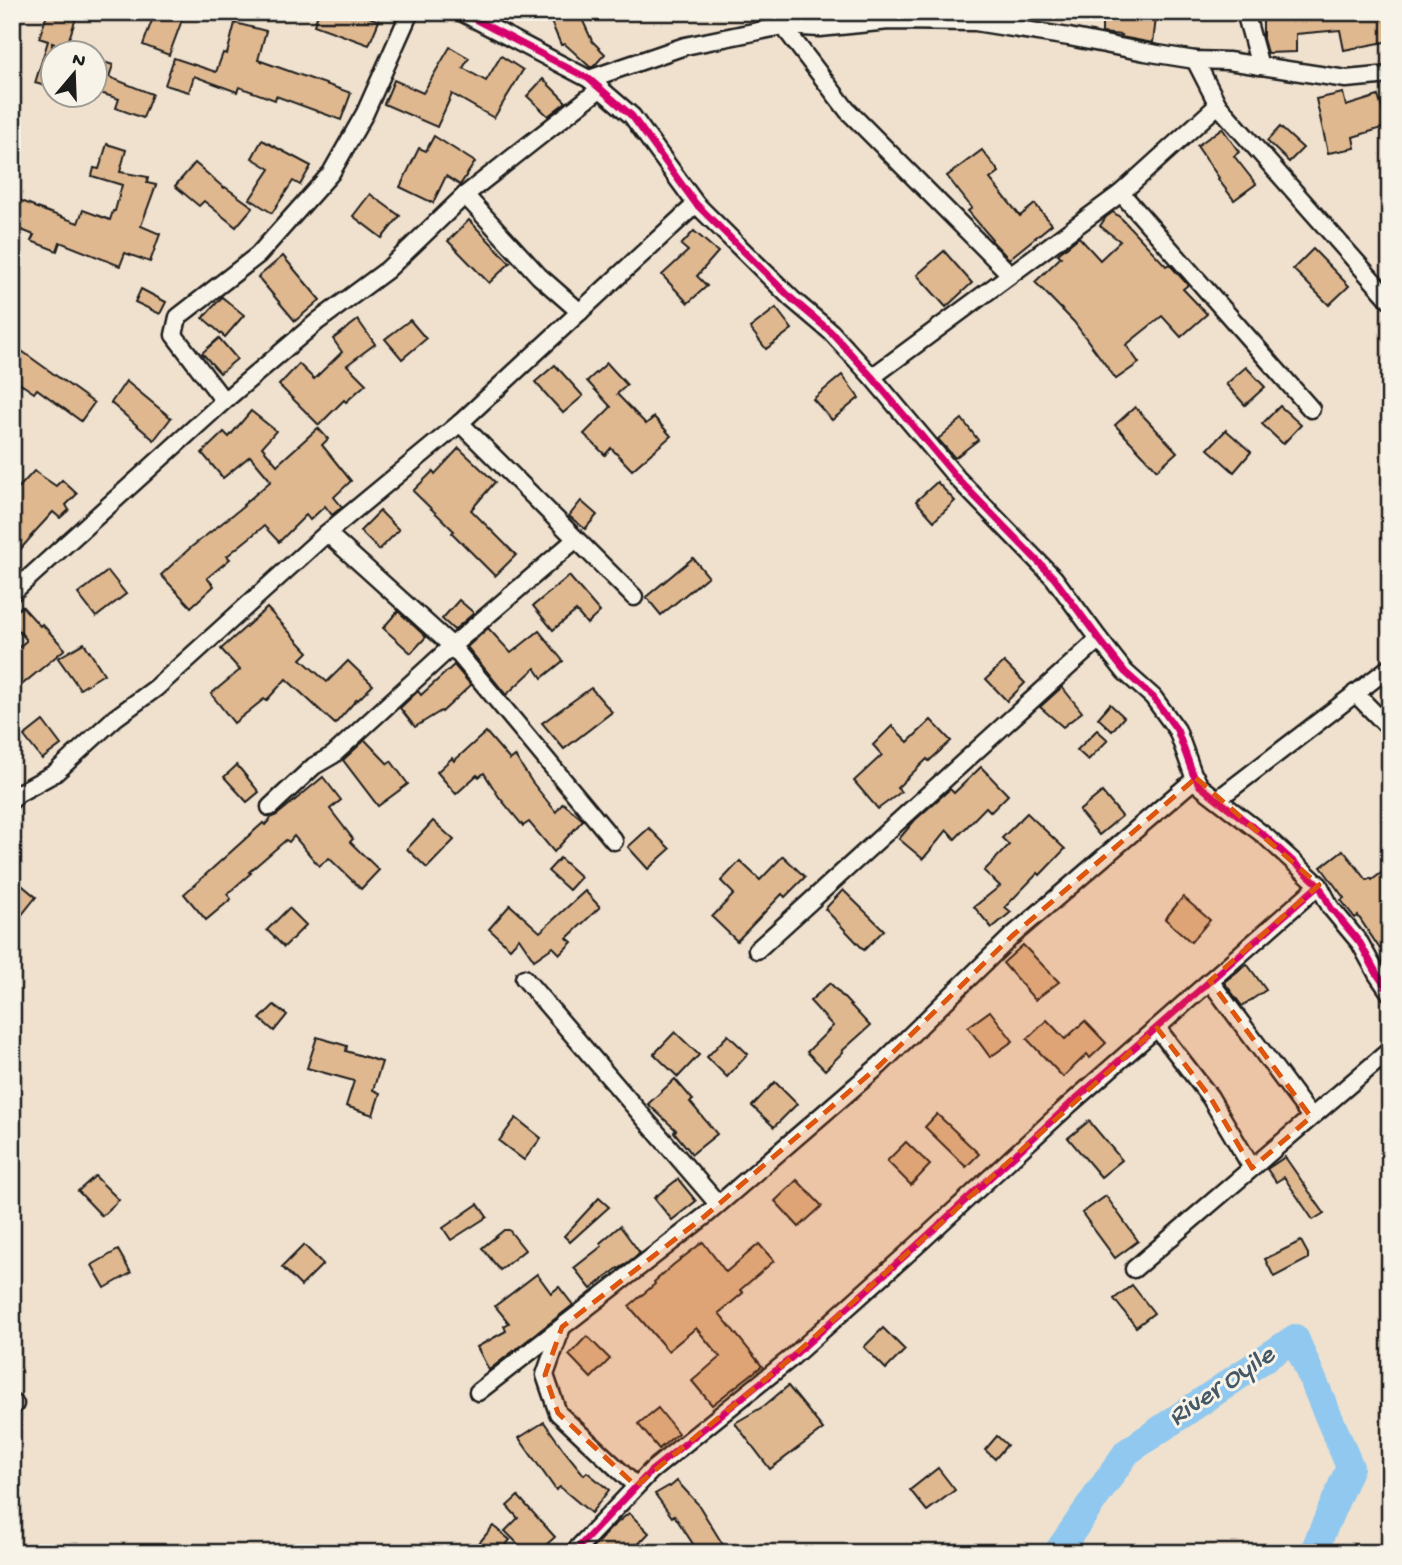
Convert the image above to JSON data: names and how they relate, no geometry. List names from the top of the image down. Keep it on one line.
{"water":["River Oyile"],"north":"top"}
